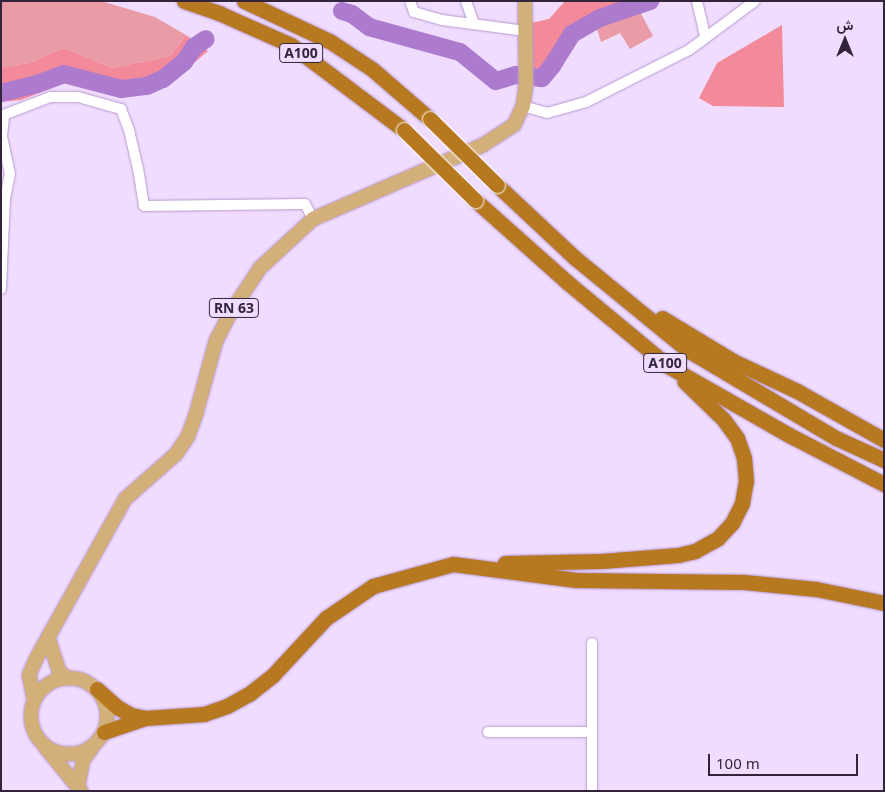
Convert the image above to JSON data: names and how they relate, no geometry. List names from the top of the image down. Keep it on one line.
{"streets":{"highway":["A100"],"main road":["RN 63"]},"scale_bar":"100 m","north":"top"}
